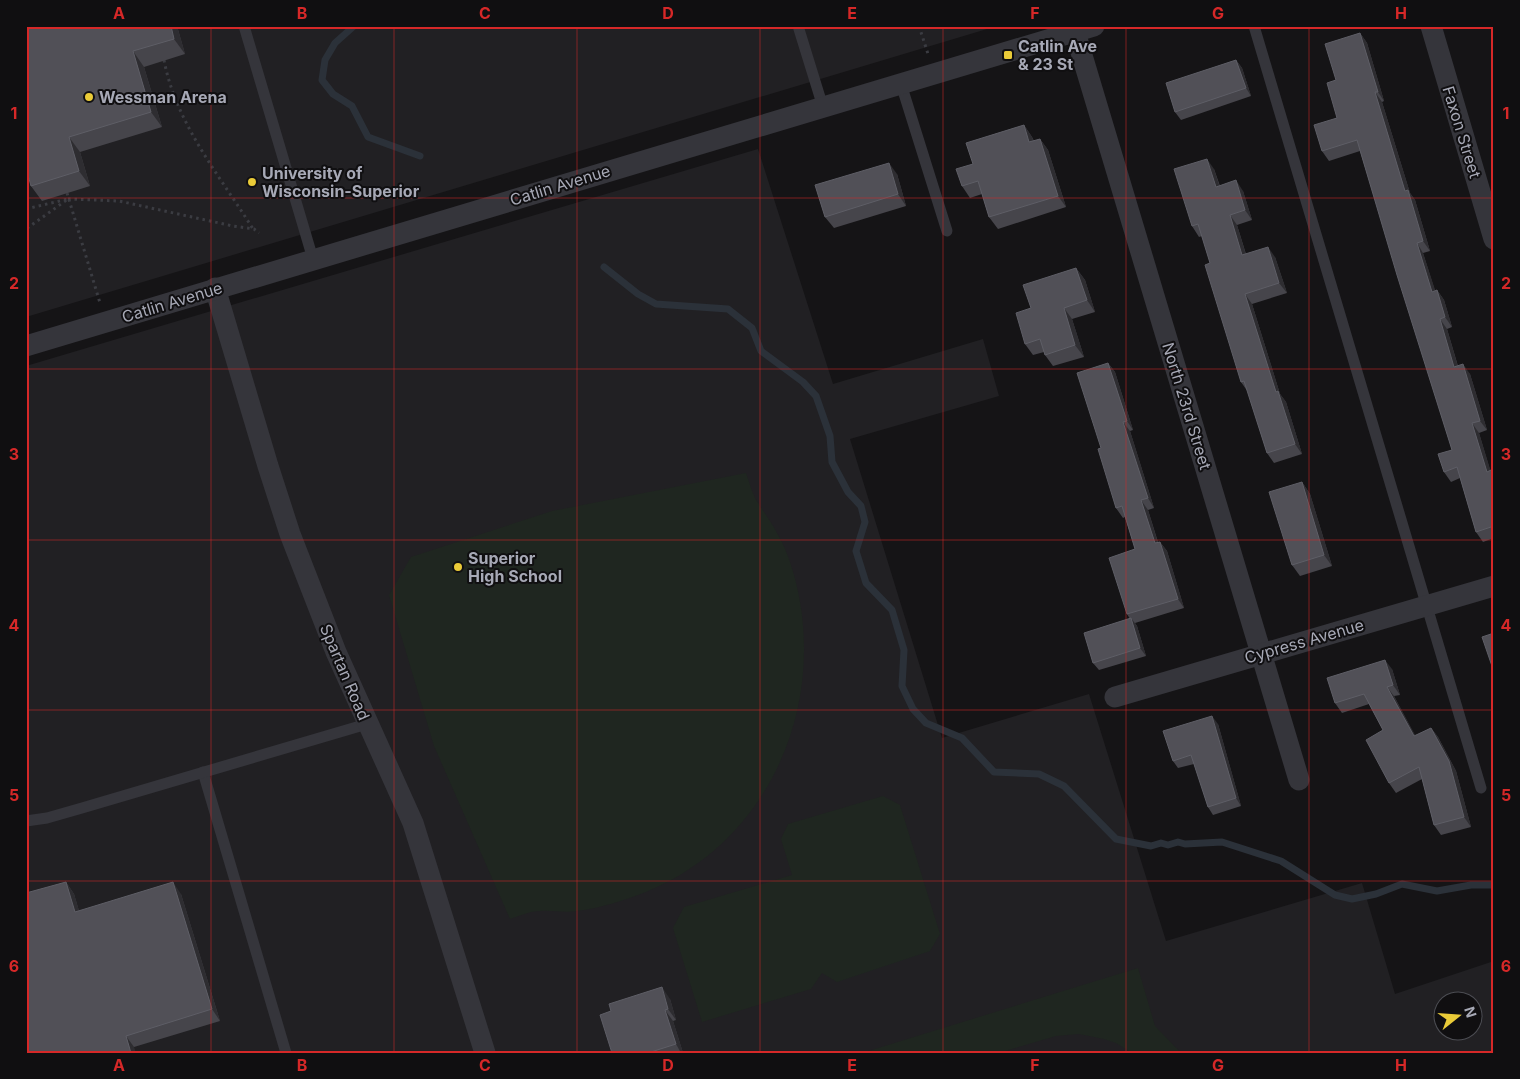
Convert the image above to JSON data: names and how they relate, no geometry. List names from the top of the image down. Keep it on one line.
{"streets":{"street":["Faxon Street","Catlin Avenue","North 23rd Street","Cypress Avenue","Spartan Road"]},"crossings":[["Catlin Avenue","North 23rd Street"],["Catlin Avenue","Spartan Road"],["North 23rd Street","Cypress Avenue"]],"places":{"transit":["Catlin Ave & 23 St"],"other":["Wessman Arena","University of Wisconsin-Superior","Superior High School"]},"north":"right","grid":{"columns":["A","B","C","D","E","F","G","H"],"rows":["1","2","3","4","5","6"]}}
